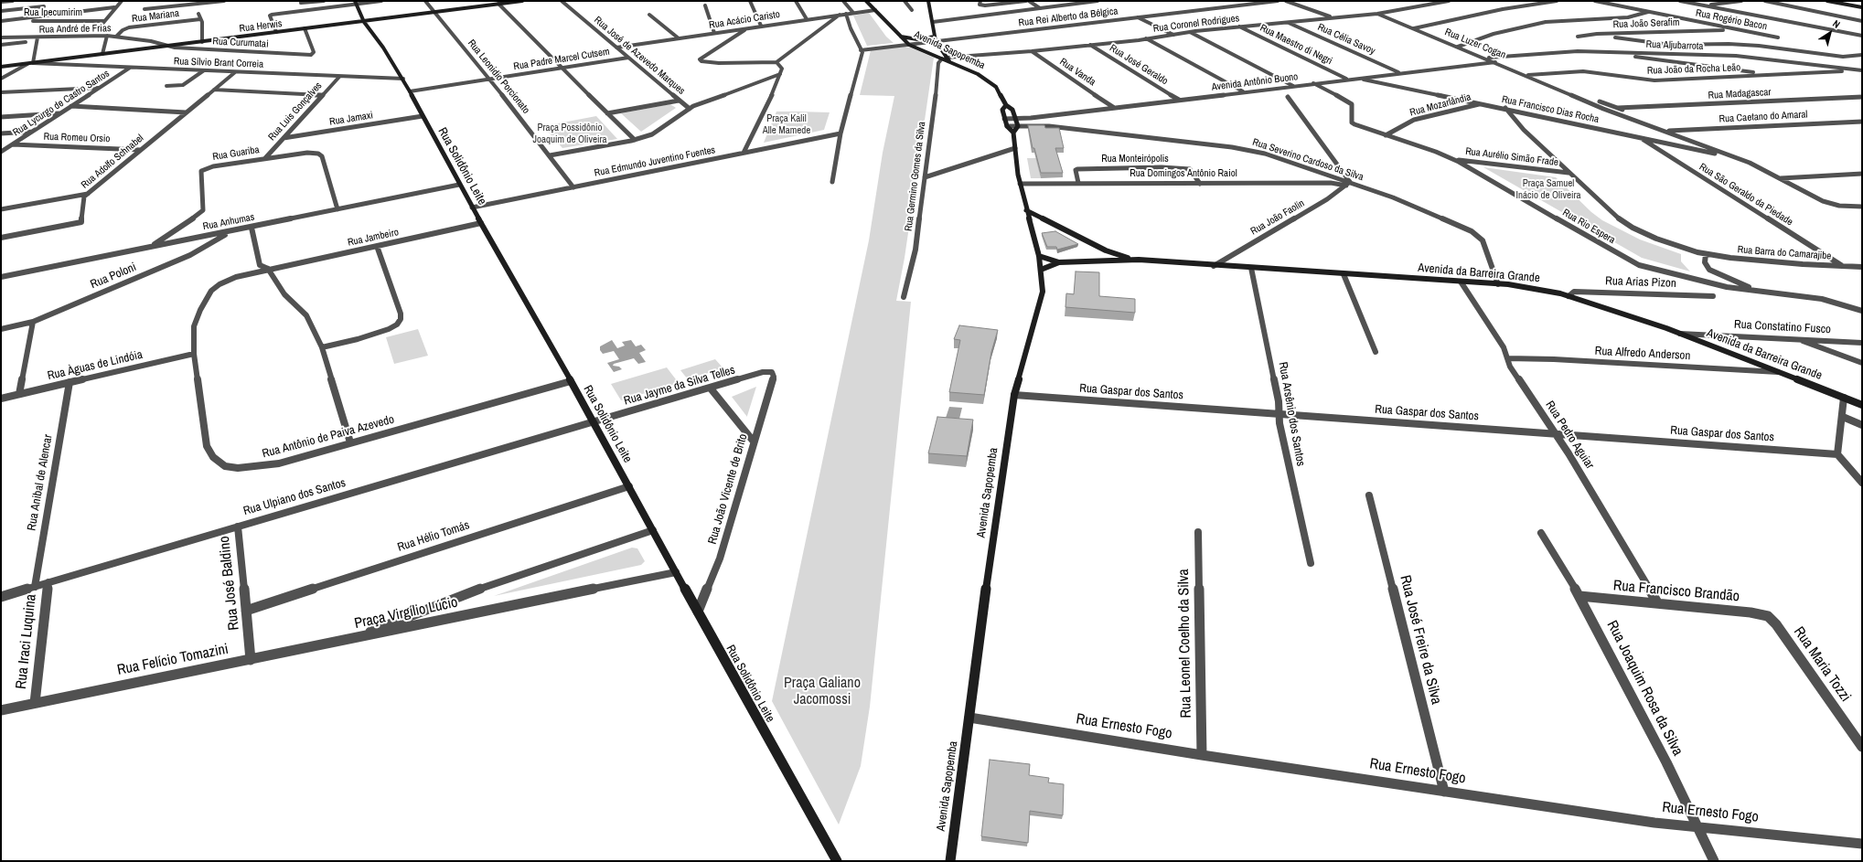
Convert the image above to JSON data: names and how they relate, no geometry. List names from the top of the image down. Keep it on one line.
{"streets":{"main road":["Rua Herwis","Avenida Sapopemba","Rua Solidônio Leite","Avenida da Barreira Grande"],"street":["Rua Ipecumirim","Rua Mariana","Rua Rei Alberto da Bélgica","Rua Acácio Caristo","Rua Rogério Bacon","Rua Coronel Rodrigues","Rua João Serafim","Rua André de Frias","Rua Célia Savoy","Rua Curumatai","Rua Luzer Cogan","Rua Maestro di Negri","Rua Aljubarrota","Rua José de Azevedo Marques","Rua Padre Marcel Cutsem","Rua Sílvio Brant Correia","Rua José Geraldo","Rua João da Rocha Leão","Rua Vanda","Rua Leonidio Porcionato","Avenida Antônio Buono","Rua Madagascar","Rua Lycurgo de Castro Santos","Rua Mozarlândia","Rua Francisco Dias Rocha","Rua Luis Gonçalves","Rua Caetano do Amaral","Rua Jamaxi","Rua Romeu Orsio","Rua Guariba","Rua Aurélio Simão Frade","Rua Monteirópolis","Rua Severino Cardoso da Silva","Rua Adolfo Schnabel","Rua Edmundo Juventino Fuentes","Rua Domingos Antônio Raiol","Rua Germino Gomes da Silva","Rua São Geraldo da Piedade","Rua João Faolin","Rua Anhumas","Rua Rio Espera","Rua Jambeiro","Rua Barra do Camarajibe","Rua Poloni","Rua Arias Pizon","Rua Constatino Fusco","Rua Alfredo Anderson","Rua Àguas de Lindóia","Rua Jayme da Silva Telles","Rua Gaspar dos Santos","Rua Arsênio dos Santos","Rua Pedro Aguiar","Rua Antônio de Paiva Azevedo","Rua Anibal de Alencar","Rua João Vicente de Brito","Rua Ulpiano dos Santos","Rua Hélio Tomás","Rua José Baldino","Rua Francisco Brandão","Praça Virgílio Lúcio","Rua José Freire da Silva","Rua Iraci Luquina","Rua Leonel Coelho da Silva","Rua Felício Tomazini","Rua Maria Tozzi","Rua Joaquim Rosa da Silva","Rua Ernesto Fogo"]},"crossings":[["Rua Mariana","Rua André de Frias"],["Rua Rei Alberto da Bélgica","Avenida Sapopemba"],["Rua Acácio Caristo","Avenida Sapopemba"],["Rua Acácio Caristo","Rua José de Azevedo Marques"],["Rua Rogério Bacon","Rua João Serafim"],["Rua Coronel Rodrigues","Rua Célia Savoy"],["Rua Coronel Rodrigues","Rua Luzer Cogan"],["Rua Coronel Rodrigues","Rua Maestro di Negri"],["Rua Coronel Rodrigues","Avenida Sapopemba"],["Rua Coronel Rodrigues","Rua José Geraldo"],["Rua Coronel Rodrigues","Rua Vanda"],["Rua Coronel Rodrigues","Rua Germino Gomes da Silva"],["Rua Herwis","Rua André de Frias"],["Rua Herwis","Rua Curumatai"],["Rua Herwis","Rua Sílvio Brant Correia"],["Rua Herwis","Rua Leonidio Porcionato"],["Rua Herwis","Rua Solidônio Leite"],["Rua André de Frias","Rua Curumatai"],["Rua Célia Savoy","Avenida Antônio Buono"],["Rua Luzer Cogan","Rua Aljubarrota"],["Rua Luzer Cogan","Rua João da Rocha Leão"],["Rua Luzer Cogan","Avenida Antônio Buono"],["Rua Luzer Cogan","Rua Madagascar"],["Rua Luzer Cogan","Rua Francisco Dias Rocha"],["Rua Luzer Cogan","Rua Caetano do Amaral"],["Rua Maestro di Negri","Avenida Antônio Buono"],["Rua Aljubarrota","Rua João da Rocha Leão"],["Avenida Sapopemba","Avenida Antônio Buono"],["Avenida Sapopemba","Rua Severino Cardoso da Silva"],["Avenida Sapopemba","Rua Domingos Antônio Raiol"],["Avenida Sapopemba","Rua Germino Gomes da Silva"],["Avenida Sapopemba","Avenida da Barreira Grande"],["Avenida Sapopemba","Rua Gaspar dos Santos"],["Avenida Sapopemba","Rua Ernesto Fogo"],["Rua José de Azevedo Marques","Rua Padre Marcel Cutsem"],["Rua Padre Marcel Cutsem","Rua Leonidio Porcionato"],["Rua Padre Marcel Cutsem","Rua Solidônio Leite"],["Rua Sílvio Brant Correia","Rua Lycurgo de Castro Santos"],["Rua Sílvio Brant Correia","Rua Luis Gonçalves"],["Rua Sílvio Brant Correia","Rua Adolfo Schnabel"],["Rua Sílvio Brant Correia","Rua Solidônio Leite"],["Rua José Geraldo","Avenida Antônio Buono"],["Rua Vanda","Avenida Antônio Buono"],["Rua Leonidio Porcionato","Rua Edmundo Juventino Fuentes"],["Avenida Antônio Buono","Rua Francisco Dias Rocha"],["Avenida Antônio Buono","Rua Severino Cardoso da Silva"],["Avenida Antônio Buono","Rua Rio Espera"],["Rua Lycurgo de Castro Santos","Rua Romeu Orsio"],["Rua Mozarlândia","Rua Francisco Dias Rocha"],["Rua Mozarlândia","Rua Rio Espera"],["Rua Francisco Dias Rocha","Rua São Geraldo da Piedade"],["Rua Francisco Dias Rocha","Rua Barra do Camarajibe"],["Rua Luis Gonçalves","Rua Jamaxi"],["Rua Luis Gonçalves","Rua Guariba"],["Rua Jamaxi","Rua Solidônio Leite"],["Rua Romeu Orsio","Rua Adolfo Schnabel"],["Rua Guariba","Rua Anhumas"],["Rua Aurélio Simão Frade","Rua Rio Espera"],["Rua Aurélio Simão Frade","Rua Barra do Camarajibe"],["Rua Monteirópolis","Rua Domingos Antônio Raiol"],["Rua Severino Cardoso da Silva","Rua Domingos Antônio Raiol"],["Rua Severino Cardoso da Silva","Rua João Faolin"],["Rua Severino Cardoso da Silva","Avenida da Barreira Grande"],["Rua Edmundo Juventino Fuentes","Rua Solidônio Leite"],["Rua Solidônio Leite","Rua Anhumas"],["Rua Solidônio Leite","Rua Jambeiro"],["Rua Solidônio Leite","Rua Jayme da Silva Telles"],["Rua Solidônio Leite","Rua Antônio de Paiva Azevedo"],["Rua Solidônio Leite","Rua João Vicente de Brito"],["Rua Solidônio Leite","Rua Ulpiano dos Santos"],["Rua Solidônio Leite","Rua Hélio Tomás"],["Rua Solidônio Leite","Praça Virgílio Lúcio"],["Rua Domingos Antônio Raiol","Rua João Faolin"],["Rua São Geraldo da Piedade","Rua Barra do Camarajibe"],["Rua João Faolin","Avenida da Barreira Grande"],["Rua Anhumas","Rua Poloni"],["Rua Jambeiro","Rua Antônio de Paiva Azevedo"],["Avenida da Barreira Grande","Rua Arias Pizon"],["Avenida da Barreira Grande","Rua Constatino Fusco"],["Avenida da Barreira Grande","Rua Alfredo Anderson"],["Avenida da Barreira Grande","Rua Arsênio dos Santos"],["Avenida da Barreira Grande","Rua Pedro Aguiar"],["Rua Alfredo Anderson","Rua Pedro Aguiar"],["Rua Àguas de Lindóia","Rua Antônio de Paiva Azevedo"],["Rua Àguas de Lindóia","Rua Anibal de Alencar"],["Rua Jayme da Silva Telles","Rua João Vicente de Brito"],["Rua Jayme da Silva Telles","Rua Ulpiano dos Santos"],["Rua Gaspar dos Santos","Rua Arsênio dos Santos"],["Rua Gaspar dos Santos","Rua Pedro Aguiar"],["Rua Pedro Aguiar","Rua Francisco Brandão"],["Rua Anibal de Alencar","Rua Ulpiano dos Santos"],["Rua Ulpiano dos Santos","Rua José Baldino"],["Rua Ulpiano dos Santos","Rua Iraci Luquina"],["Rua Hélio Tomás","Rua José Baldino"],["Rua José Baldino","Rua Felício Tomazini"],["Rua Francisco Brandão","Rua Maria Tozzi"],["Rua Francisco Brandão","Rua Joaquim Rosa da Silva"],["Praça Virgílio Lúcio","Rua Felício Tomazini"],["Rua José Freire da Silva","Rua Ernesto Fogo"],["Rua Iraci Luquina","Rua Felício Tomazini"],["Rua Leonel Coelho da Silva","Rua Ernesto Fogo"],["Rua Joaquim Rosa da Silva","Rua Ernesto Fogo"]],"parks":["Praça Kalil Alle Mamede","Praça Possidônio Joaquim de Oliveira","Praça Samuel Inácio de Oliveira","Praça Galiano Jacomossi"],"north":"top right"}
